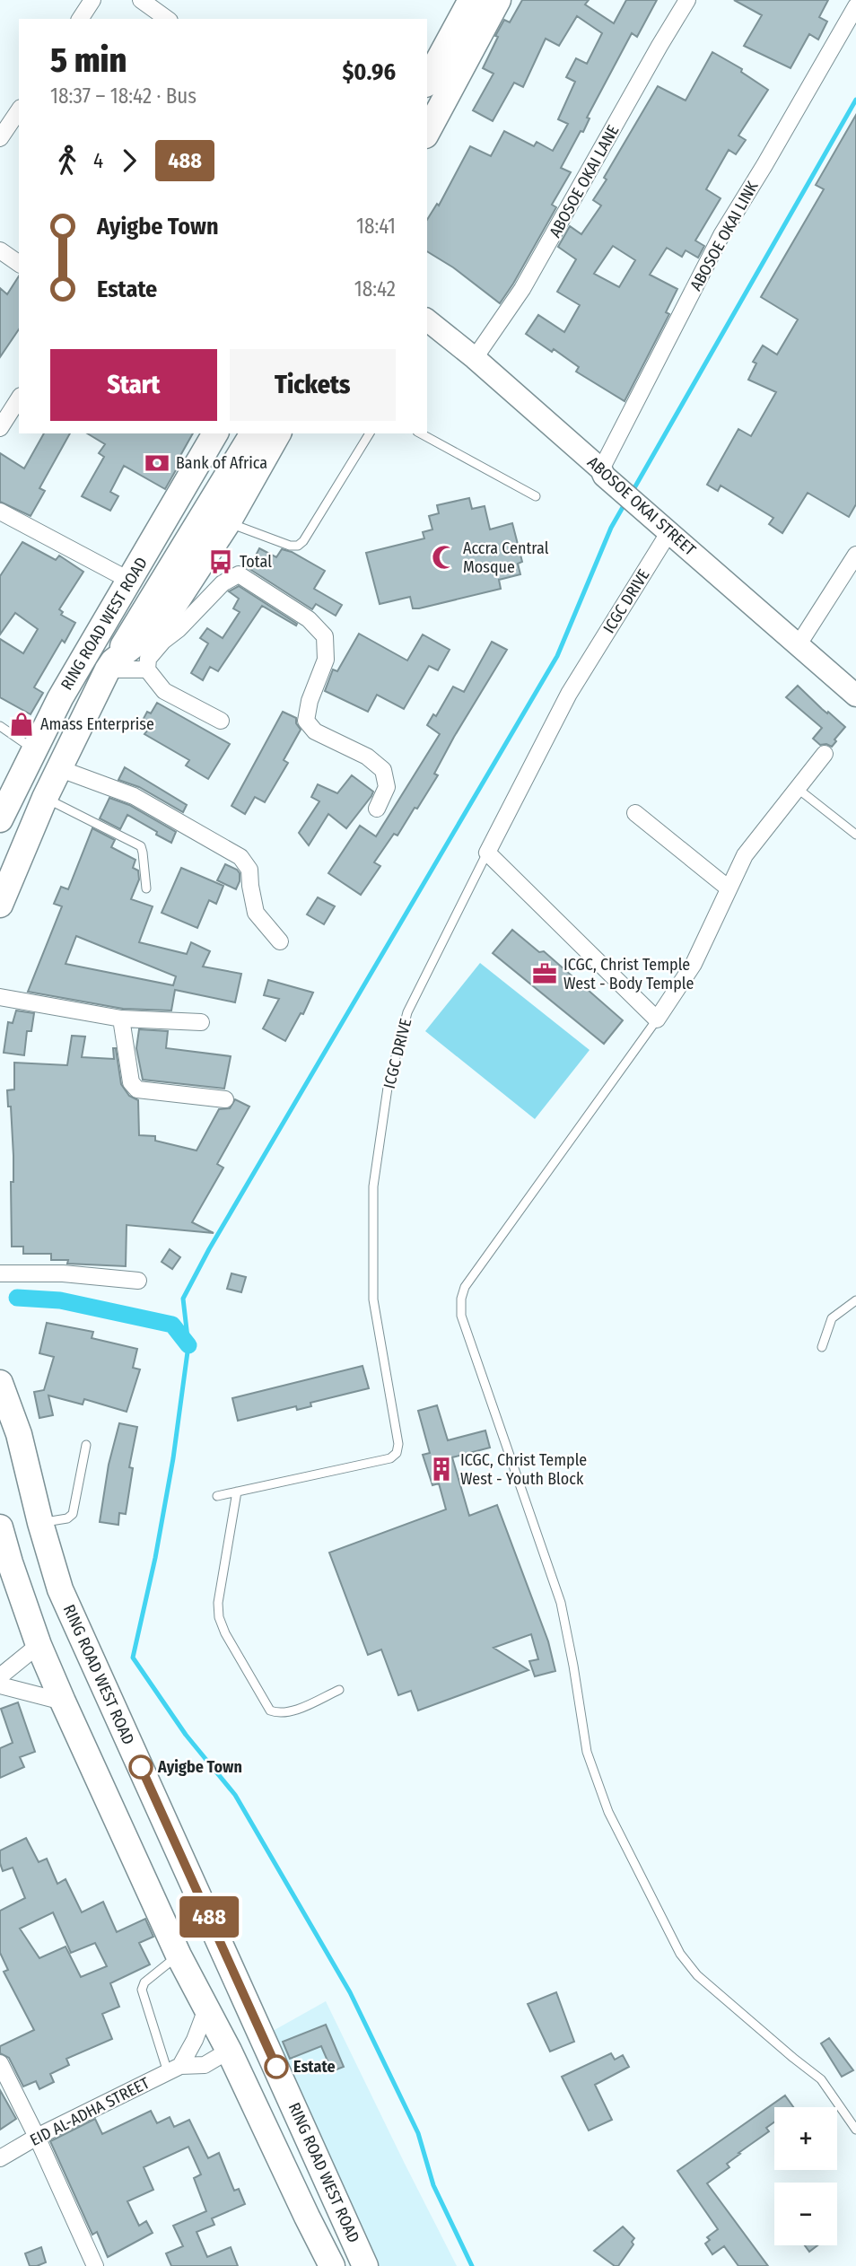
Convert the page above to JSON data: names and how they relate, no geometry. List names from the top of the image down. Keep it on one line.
{"streets":{"main road":["RING ROAD WEST ROAD"],"street":["ABOSOE OKAI LANE","ABOSOE OKAI LINK","ABOSOE OKAI STREET","ICGC DRIVE","EID AL-ADHA STREET"]},"crossings":[["ABOSOE OKAI LANE","ABOSOE OKAI STREET"],["ABOSOE OKAI LINK","ABOSOE OKAI STREET"],["ABOSOE OKAI STREET","ICGC DRIVE"],["RING ROAD WEST ROAD","EID AL-ADHA STREET"]],"places":{"bank":["Bank of Africa"],"mosque":["Accra Central Mosque"],"bus stop":["Total"],"shop":["Amass Enterprise"],"office":["ICGC, Christ Temple West - Body Temple"],"building":["ICGC, Christ Temple West - Youth Block"],"other":["Ayigbe Town","Estate"]},"lines":["bus line 488"],"page":{"on_map":"488","heading":["5 min","18:37 – 18:42 · Bus","$0.96"],"legs":["4","488"],"list":[{"name":"Ayigbe Town","value":"18:41"},{"name":"Estate","value":"18:42"}],"buttons":["Start","Tickets"],"map_buttons":["+","−"]}}
